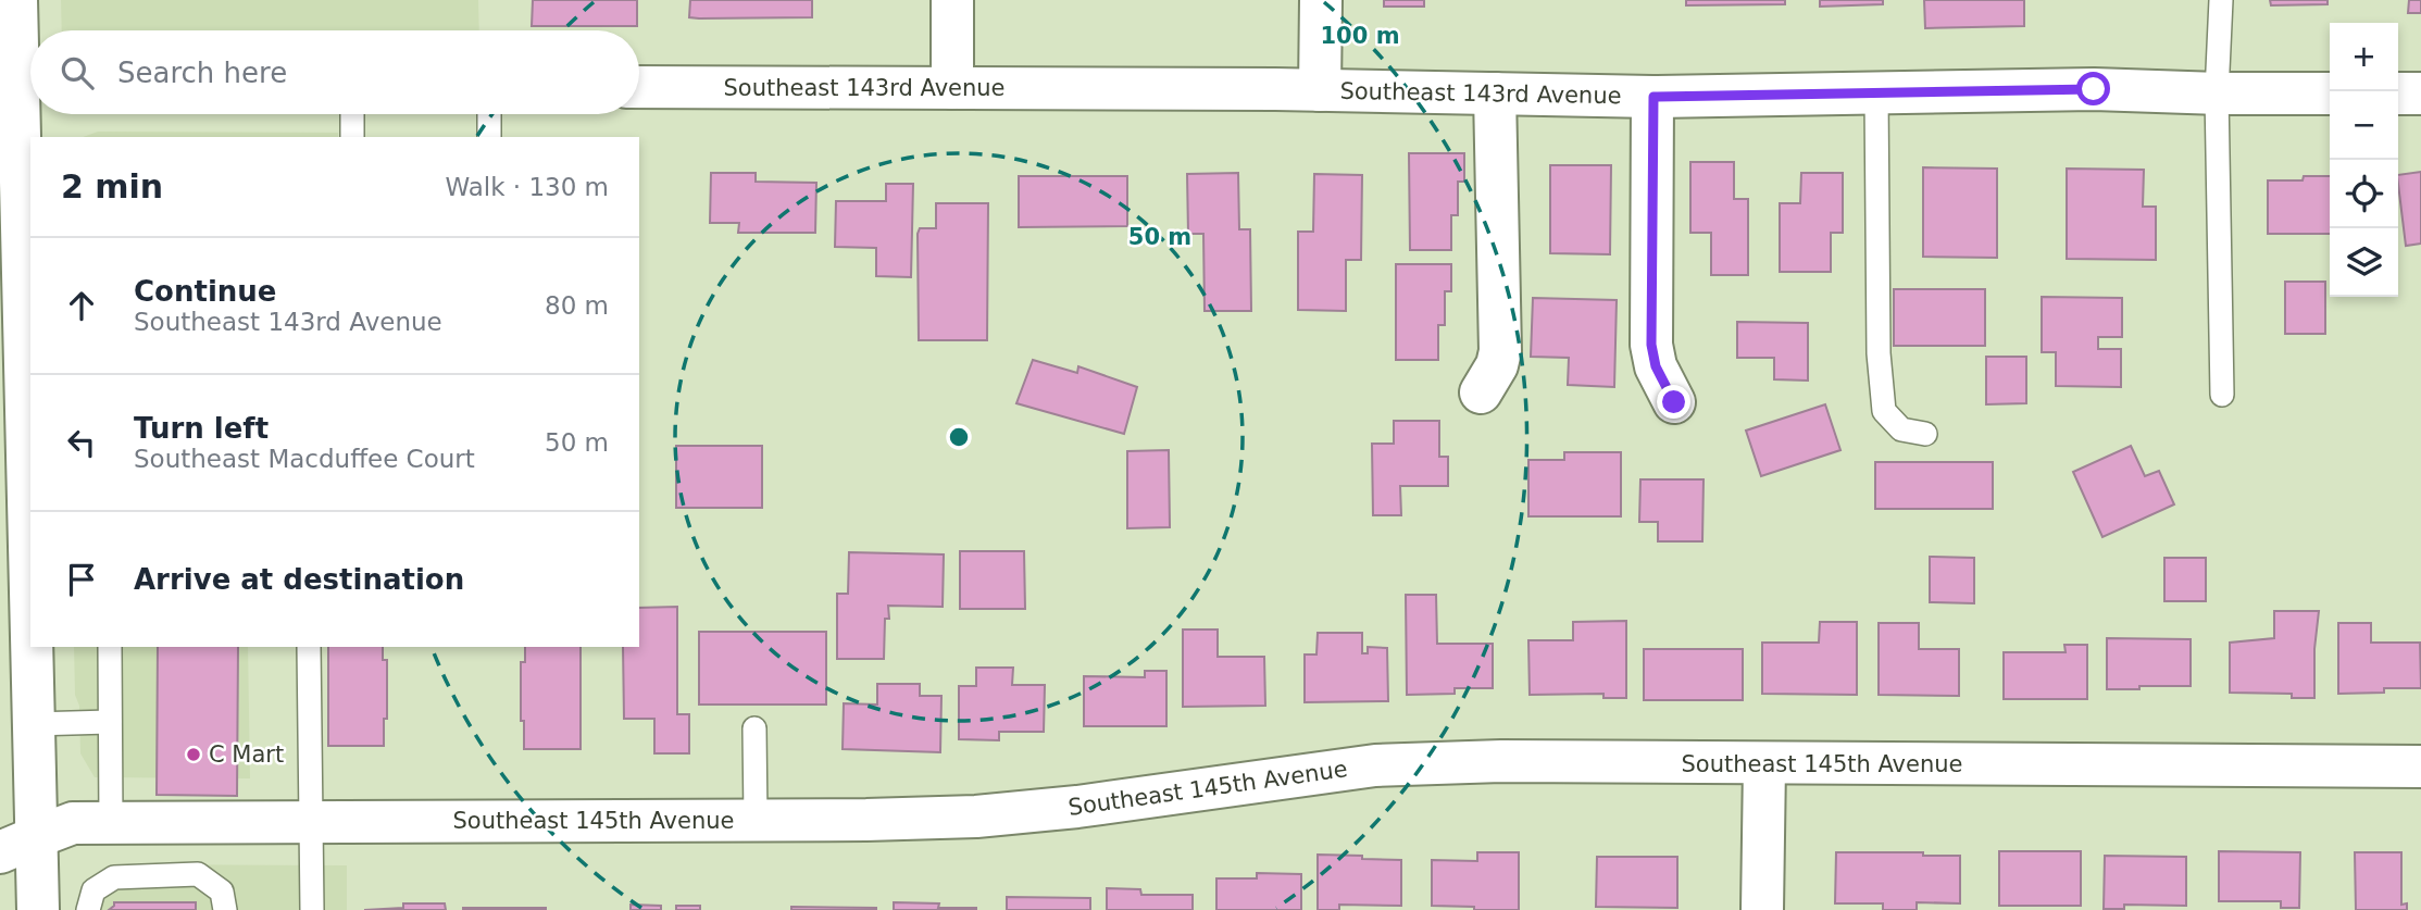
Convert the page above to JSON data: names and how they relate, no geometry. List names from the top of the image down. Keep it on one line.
{"streets":{"street":["Southeast 143rd Avenue","Southeast 145th Avenue"]},"places":["C Mart"],"page":{"map_buttons":["+","−"],"search":"Search here","heading":["2 min","Walk · 130 m"],"list":[["Continue","Southeast 143rd Avenue","80 m"],["Turn left","Southeast Macduffee Court","50 m"],"Arrive at destination"]},"rings":["100 m","50 m"]}
